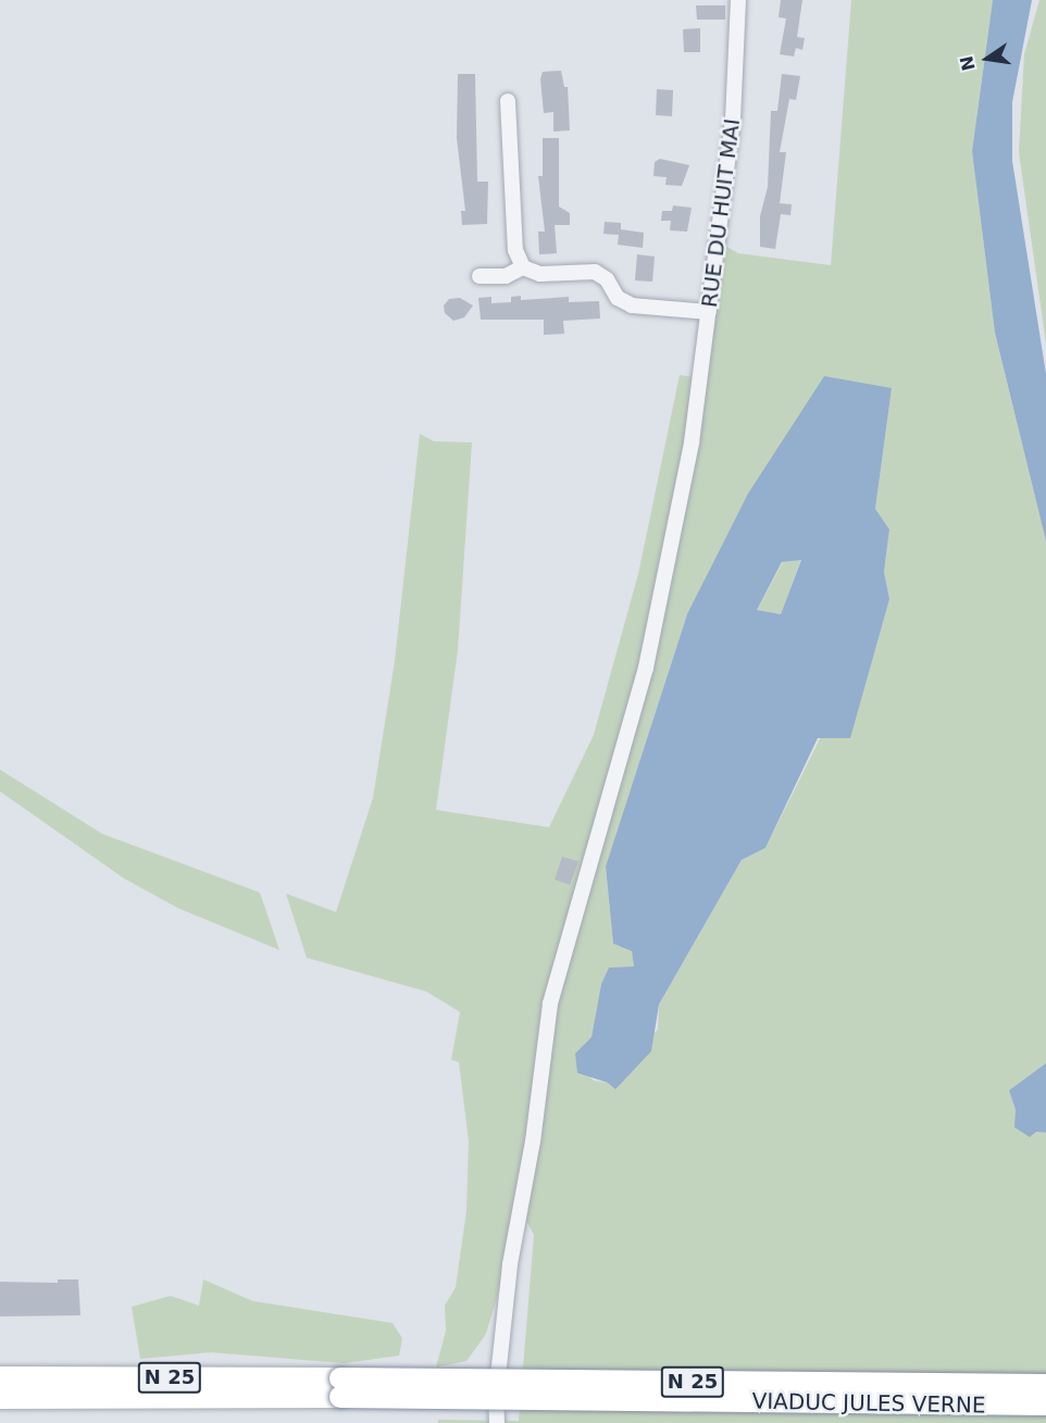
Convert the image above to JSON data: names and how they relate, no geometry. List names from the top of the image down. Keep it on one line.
{"streets":{"highway":["N 25","VIADUC JULES VERNE"],"street":["RUE DU HUIT MAI"]},"crossings":[["N 25","VIADUC JULES VERNE"]],"north":"left"}
